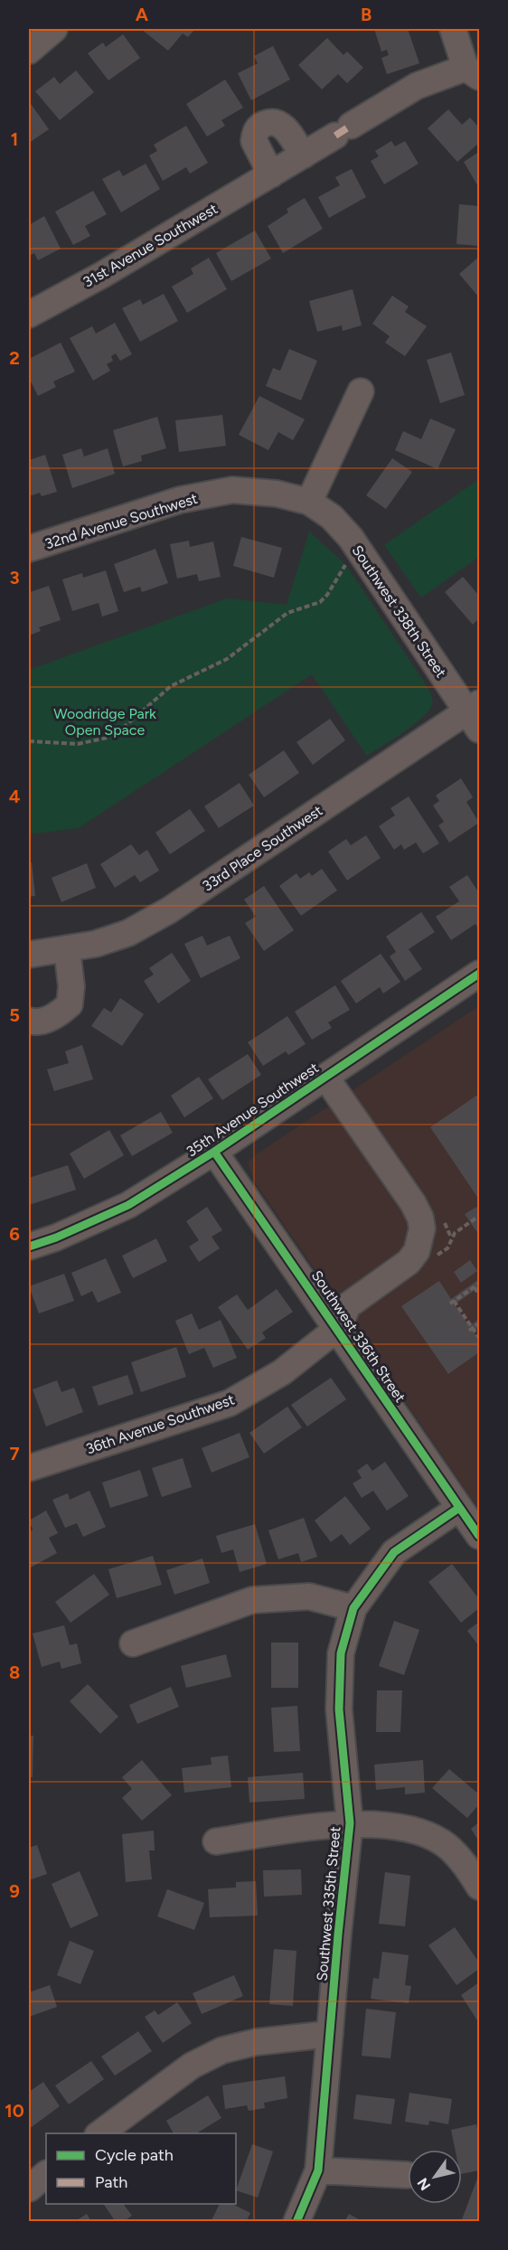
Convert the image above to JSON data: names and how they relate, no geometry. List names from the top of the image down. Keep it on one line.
{"streets":{"street":["31st Avenue Southwest","32nd Avenue Southwest","Southwest 338th Street","33rd Place Southwest","35th Avenue Southwest","Southwest 336th Street","36th Avenue Southwest","Southwest 335th Street"]},"crossings":[["32nd Avenue Southwest","Southwest 338th Street"],["Southwest 338th Street","33rd Place Southwest"],["35th Avenue Southwest","Southwest 336th Street"],["Southwest 336th Street","36th Avenue Southwest"]],"parks":["Woodridge Park Open Space"],"legend":["Cycle path","Path"],"north":"bottom left","grid":{"columns":["A","B"],"rows":["1","2","3","4","5","6","7","8","9","10"]}}
